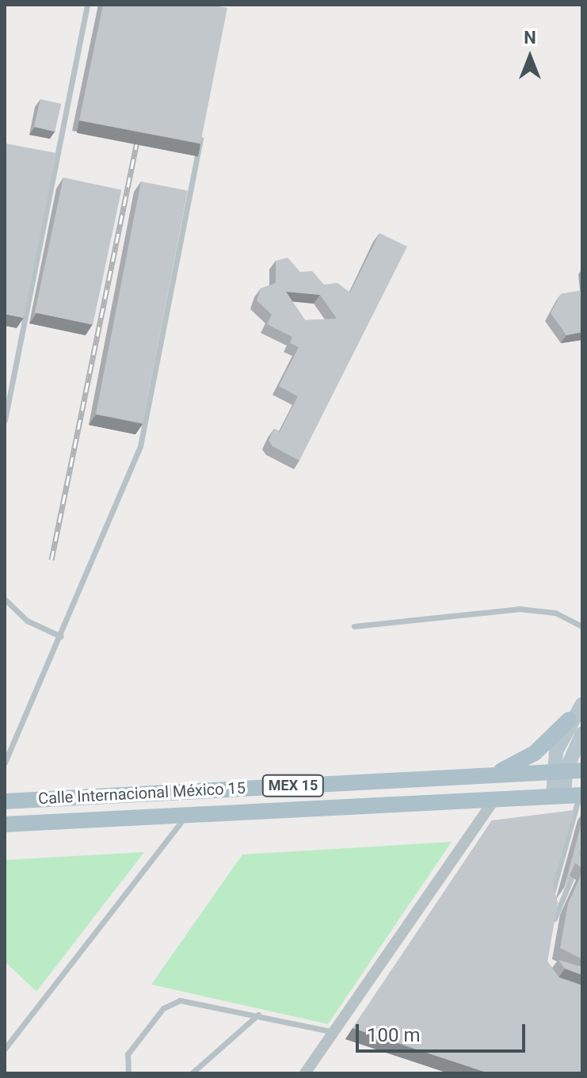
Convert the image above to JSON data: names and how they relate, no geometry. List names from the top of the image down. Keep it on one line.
{"streets":{"main road":["MEX 15","Calle Internacional México 15"]},"scale_bar":"100 m","north":"top"}
